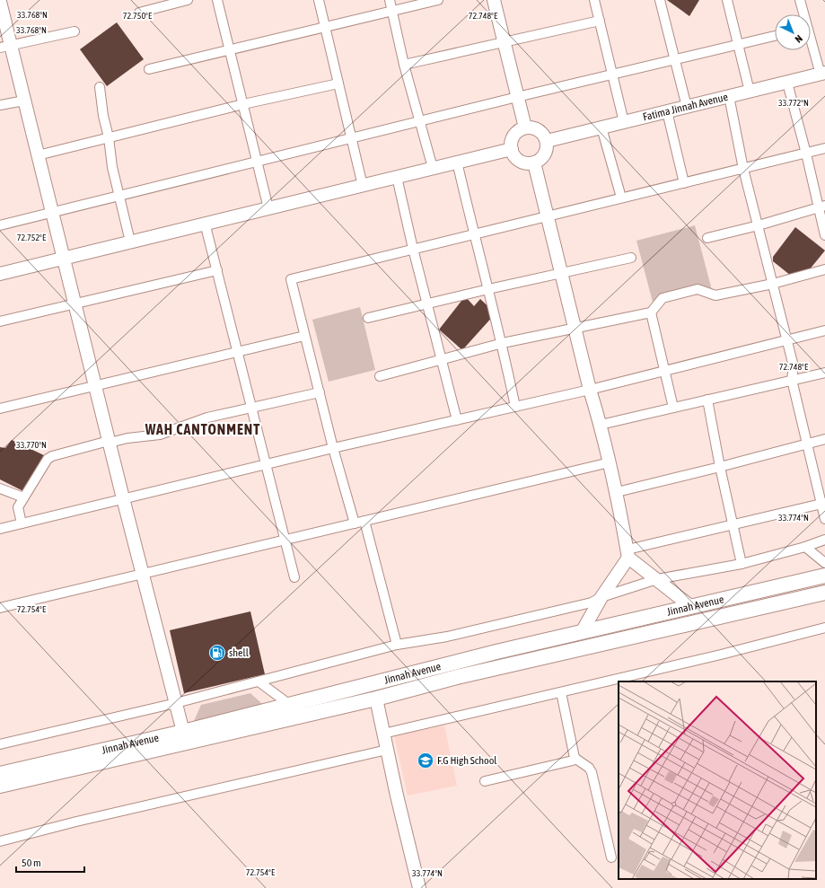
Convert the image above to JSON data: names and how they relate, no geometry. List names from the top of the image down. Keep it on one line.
{"streets":{"main road":["Jinnah Avenue"],"street":["Fatima Jinnah Avenue"]},"districts":["WAH CANTONMENT"],"places":{"fuel station":["shell"],"school or university":["F.G High School"]},"scale_bar":"50 m","north":"bottom right","coordinates":["33.768°N","72.750°E","72.748°E","33.772°N","72.752°E","33.770°N","33.774°N","72.754°E"]}
